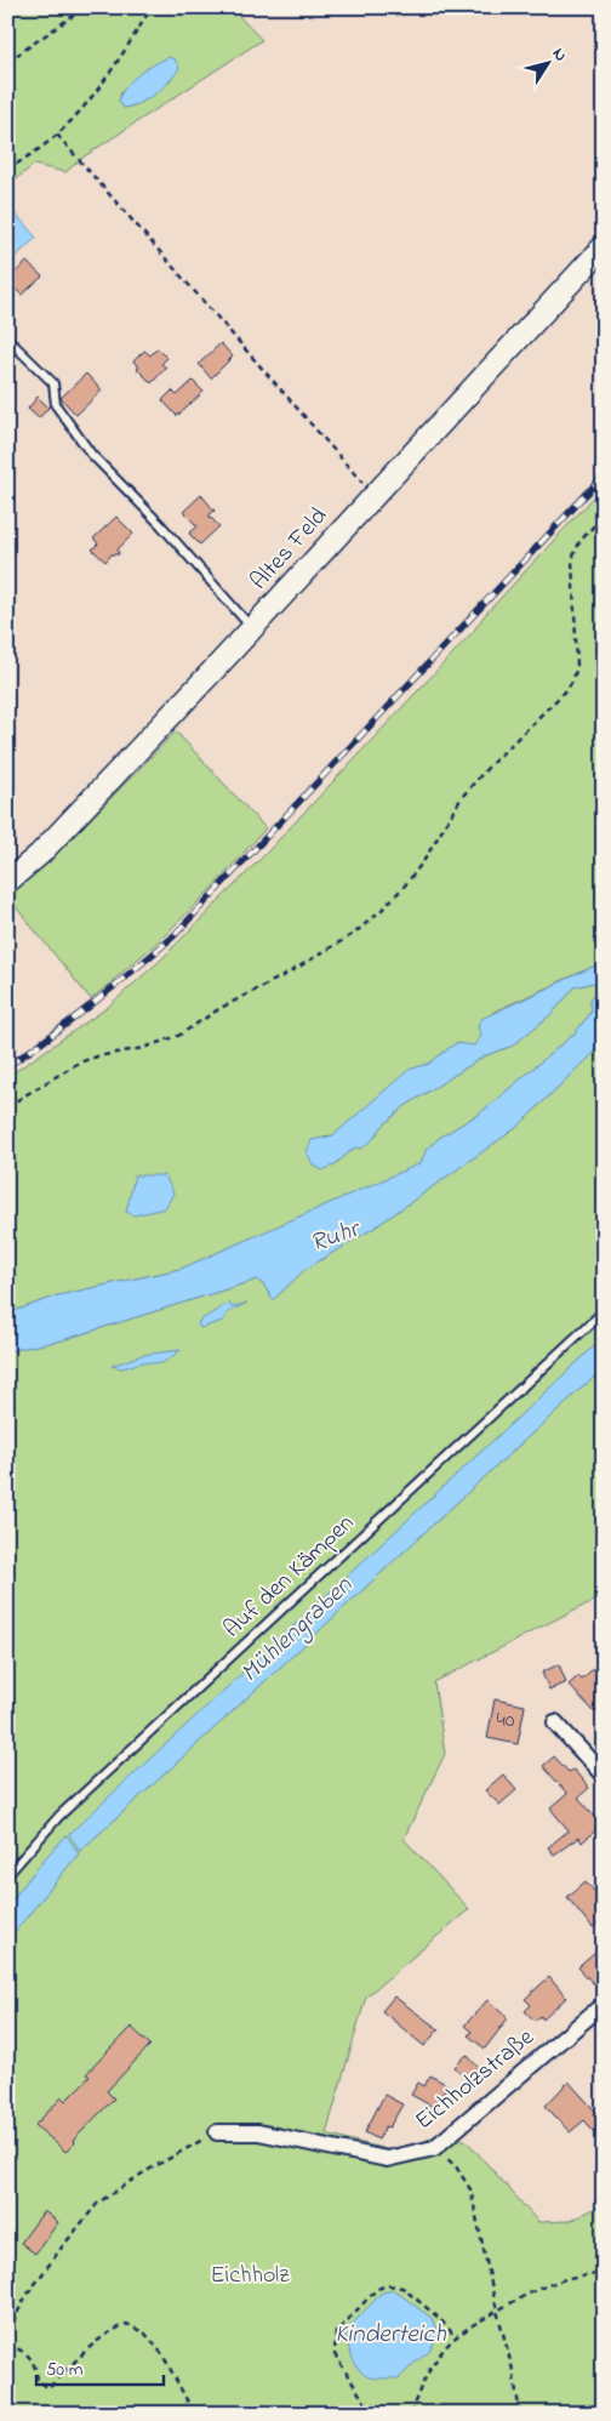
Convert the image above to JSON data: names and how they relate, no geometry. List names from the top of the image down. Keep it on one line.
{"streets":{"main road":["Altes Feld"],"street":["Eichholzstraße"],"lane":["Auf den Kämpen"]},"water":["Ruhr","Mühlengraben","Kinderteich"],"parks":["Eichholz"],"house_numbers":["40"],"scale_bar":"50 m","north":"top right"}
